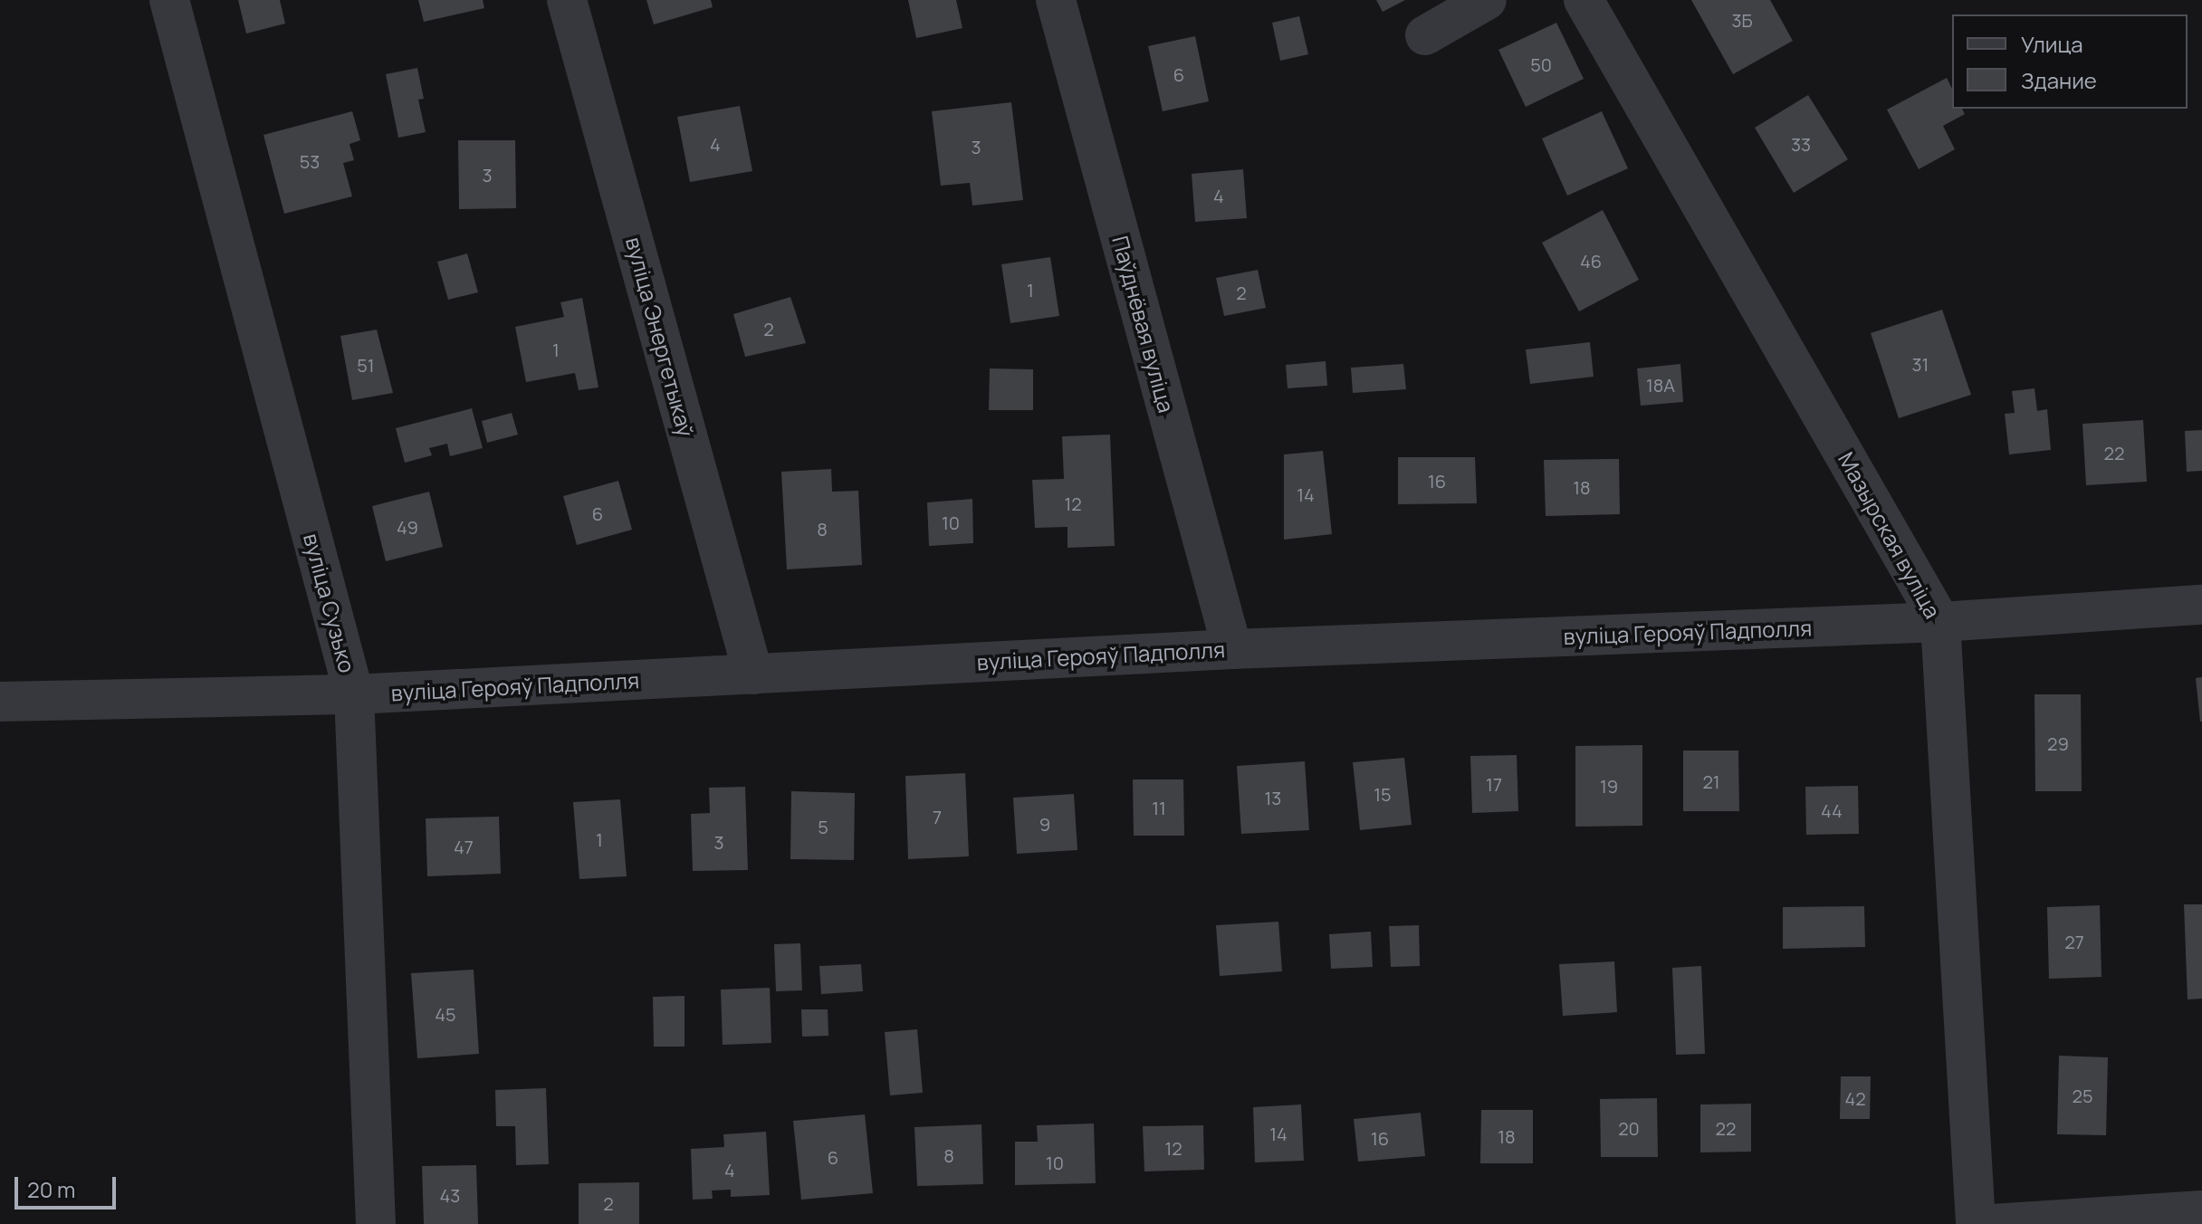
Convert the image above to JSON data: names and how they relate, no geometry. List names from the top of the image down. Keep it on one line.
{"streets":{"street":["Паўднёвая вуліца","вуліца Энергетыкаў","Мазырская вуліца","вуліца Сузько","вуліца Герояў Падполля"]},"crossings":[["Паўднёвая вуліца","вуліца Герояў Падполля"],["вуліца Энергетыкаў","вуліца Герояў Падполля"],["Мазырская вуліца","вуліца Герояў Падполля"],["вуліца Сузько","вуліца Герояў Падполля"]],"house_numbers":["3Б","50","6","4","33","3","53","3","4","46","1","2","2","1","31","51","18А","22","16","18","14","12","6","10","49","8","29","21","17","19","15","13","11","44","7","9","5","1","3","47","27","45","25","42","20","22","14","18","16","12","8","6","10","4","43","2"],"legend":["Улица","Здание"],"scale_bar":"20 m"}
